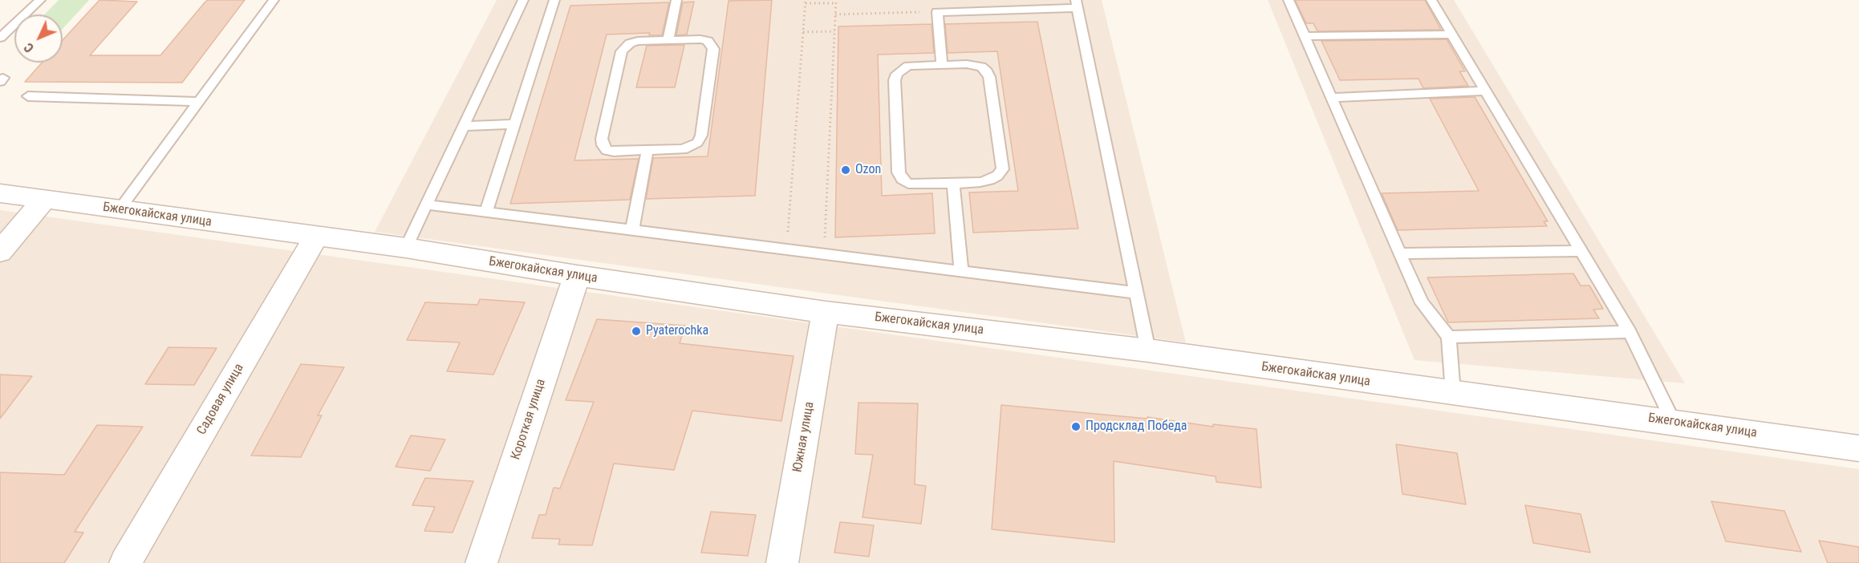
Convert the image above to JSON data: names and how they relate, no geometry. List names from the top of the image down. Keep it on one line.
{"streets":{"street":["Бжегокайская улица","Садовая улица","Короткая улица","Южная улица"]},"crossings":[["Бжегокайская улица","Садовая улица"],["Бжегокайская улица","Короткая улица"],["Бжегокайская улица","Южная улица"]],"places":["Ozon","Pyaterochka","Продсклад Победа"],"north":"bottom left"}
